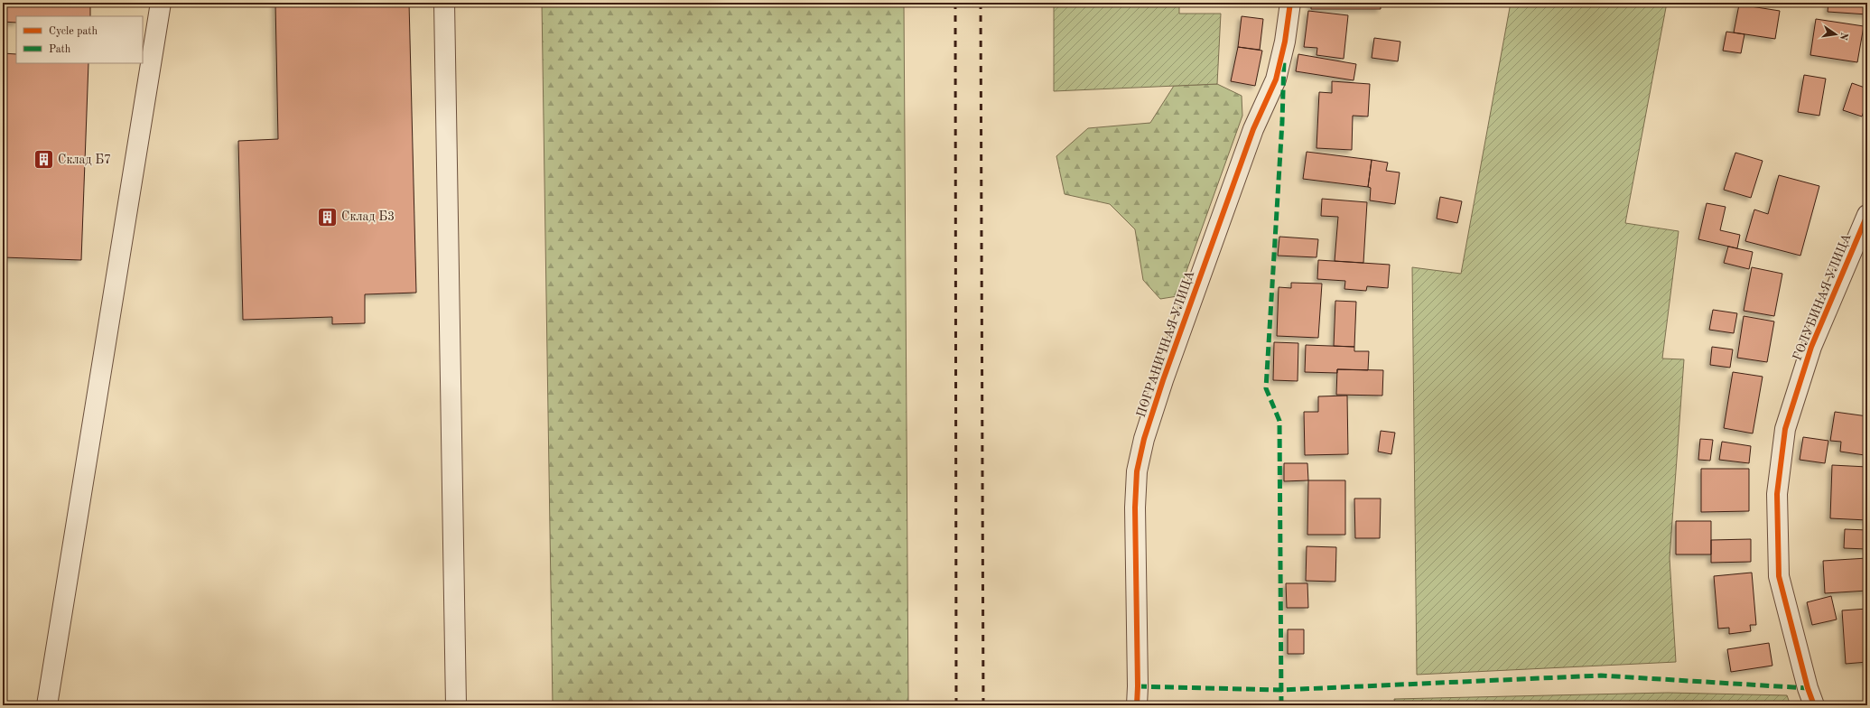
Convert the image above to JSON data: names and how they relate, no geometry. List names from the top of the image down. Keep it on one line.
{"streets":{"street":["ГОЛУБИНАЯ УЛИЦА","ПОГРАНИЧНАЯ УЛИЦА"]},"places":{"building":["Склад Б7","Склад Б3"]},"legend":["Cycle path","Path"],"north":"right"}
